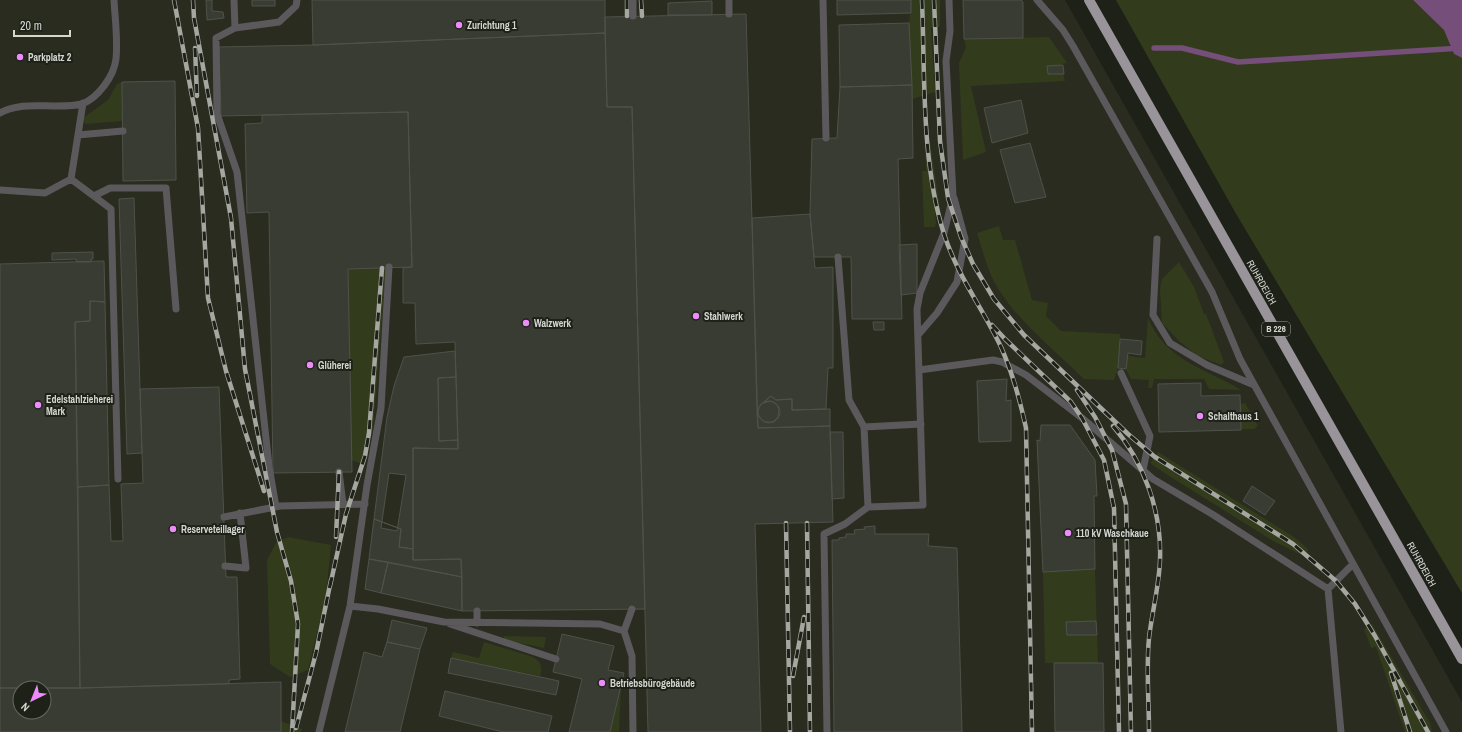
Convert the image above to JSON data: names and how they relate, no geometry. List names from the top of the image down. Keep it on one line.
{"streets":{"main road":["RUHRDEICH","B 226"]},"places":["Zurichtung 1","Parkplatz 2","Stahlwerk","Walzwerk","Glüherei","Edelstahlzieherei Mark","Schalthaus 1","Reserveteillager","110 kV Waschkaue","Betriebsbürogebäude"],"scale_bar":"20 m","north":"bottom left"}
